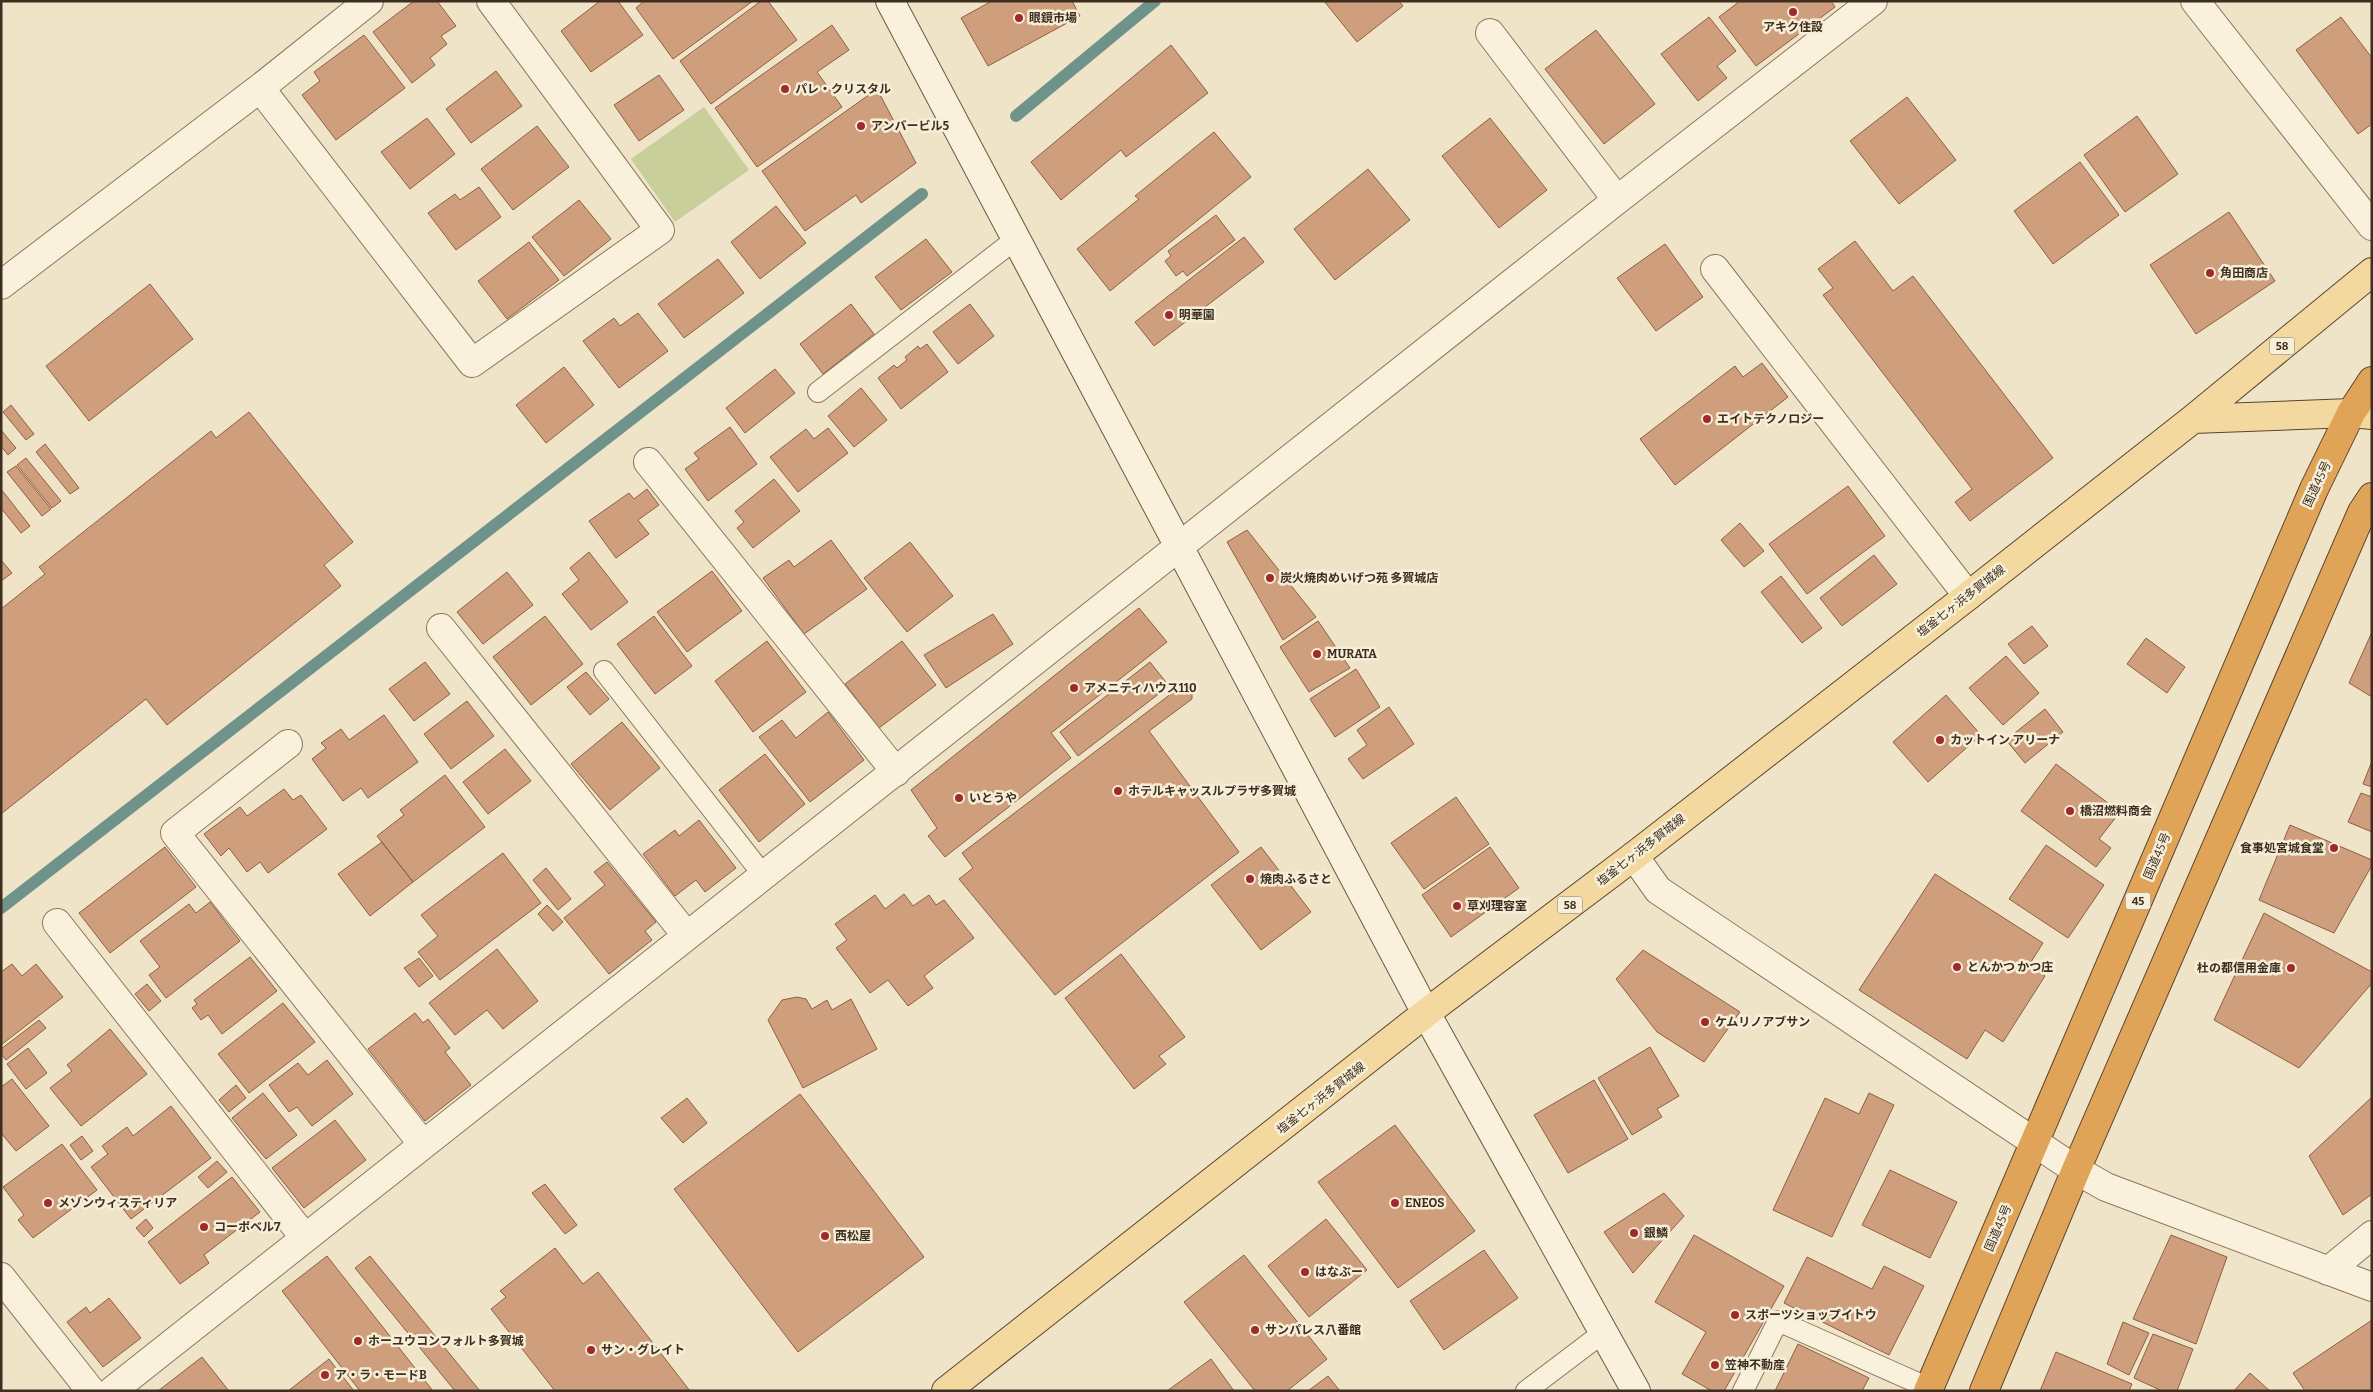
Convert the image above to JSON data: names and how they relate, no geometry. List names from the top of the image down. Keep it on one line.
{"streets":{"highway":["国道45号","45"],"main road":["58","塩釜七ヶ浜多賀城線"]},"places":["アキク住設","眼鏡市場","パレ・クリスタル","アンバービル5","角田商店","明華園","エイトテクノロジー","炭火焼肉めいげつ苑 多賀城店","MURATA","アメニティハウス110","カットイン アリーナ","ホテルキャッスルプラザ多賀城","いとうや","橋沼燃料商会","食事処宮城食堂","焼肉ふるさと","草刈理容室","とんかつ かつ庄","杜の都信用金庫","ケムリノアブサン","メゾンウィスティリア","ENEOS","コーポベル7","銀鱗","西松屋","はなぶー","スポーツショップイトウ","サンパレス八番館","ホーユウコンフォルト多賀城","サン・グレイト","笠神不動産","ア・ラ・モードB"]}
